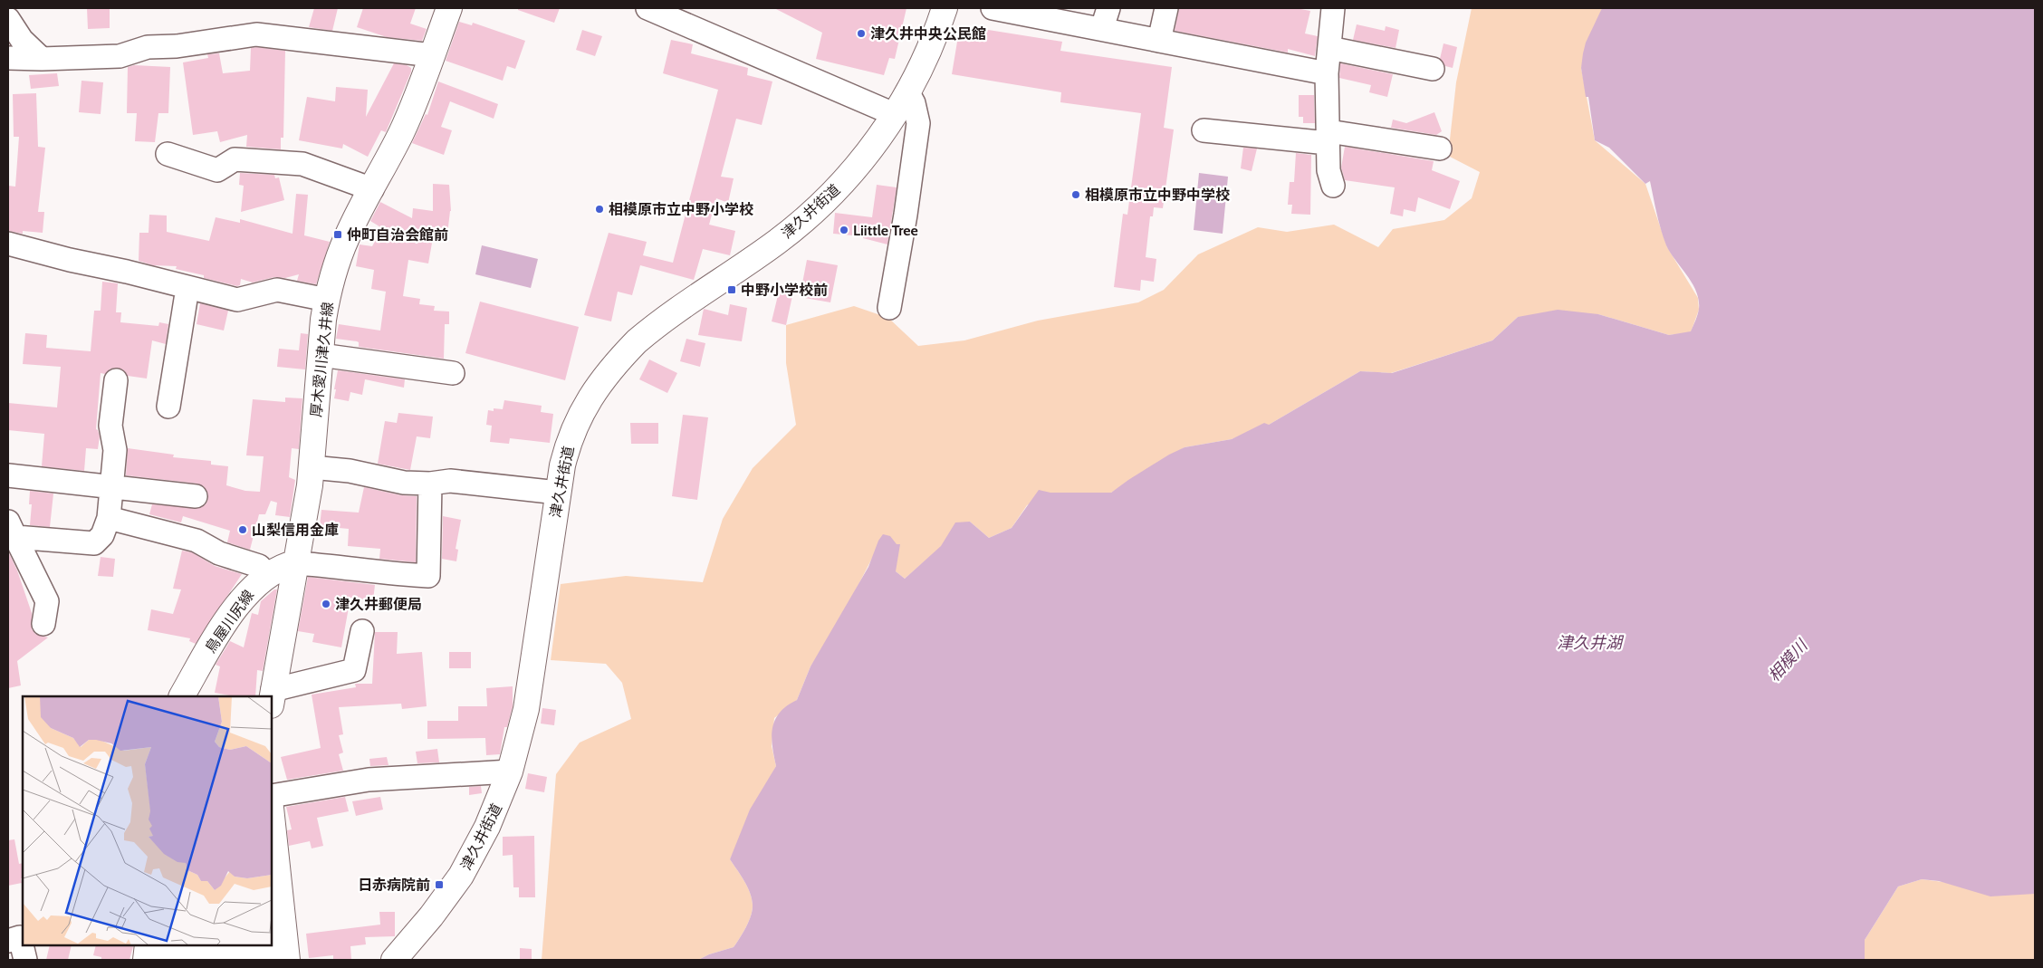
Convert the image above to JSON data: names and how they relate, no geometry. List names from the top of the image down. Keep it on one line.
{"streets":{"main road":["津久井街道","厚木愛川津久井線","鳥屋川尻線"]},"crossings":[["厚木愛川津久井線","鳥屋川尻線"]],"water":["津久井湖","相模川"],"places":{"other":["津久井中央公民館","相模原市立中野中学校","相模原市立中野小学校","Liittle Tree","山梨信用金庫","津久井郵便局"],"transit":["仲町自治会館前","中野小学校前","日赤病院前"]}}
